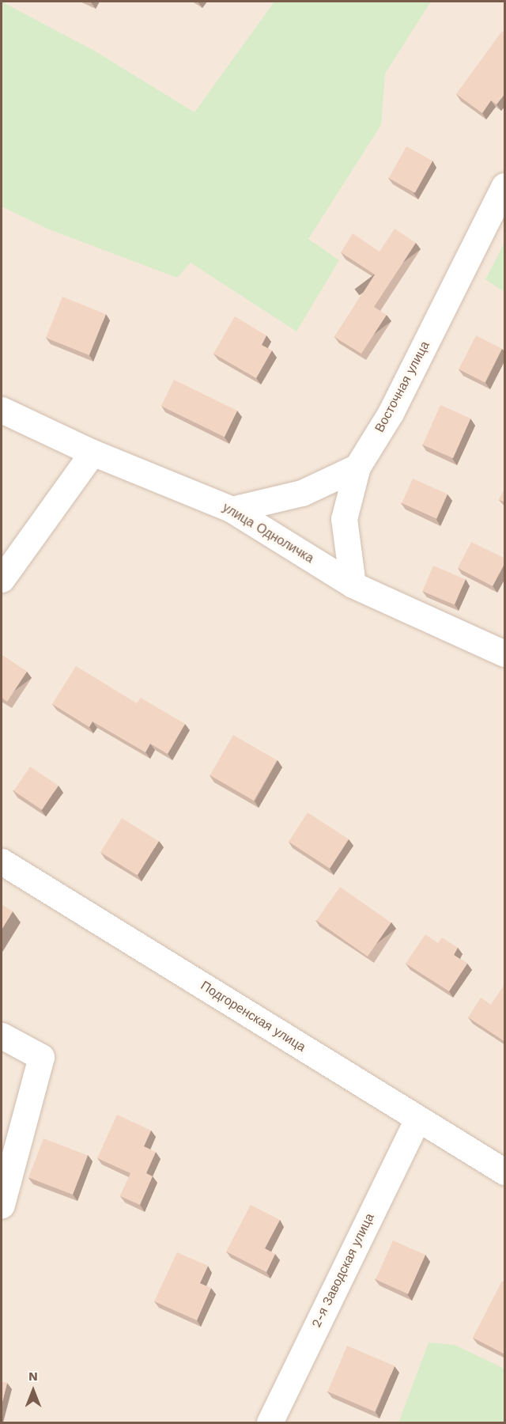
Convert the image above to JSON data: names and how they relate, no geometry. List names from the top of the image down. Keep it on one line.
{"streets":{"street":["Восточная улица","улица Одноличка","Подгоренская улица","2-я Заводская улица"]},"crossings":[["Восточная улица","улица Одноличка"],["Подгоренская улица","2-я Заводская улица"]],"north":"top"}
